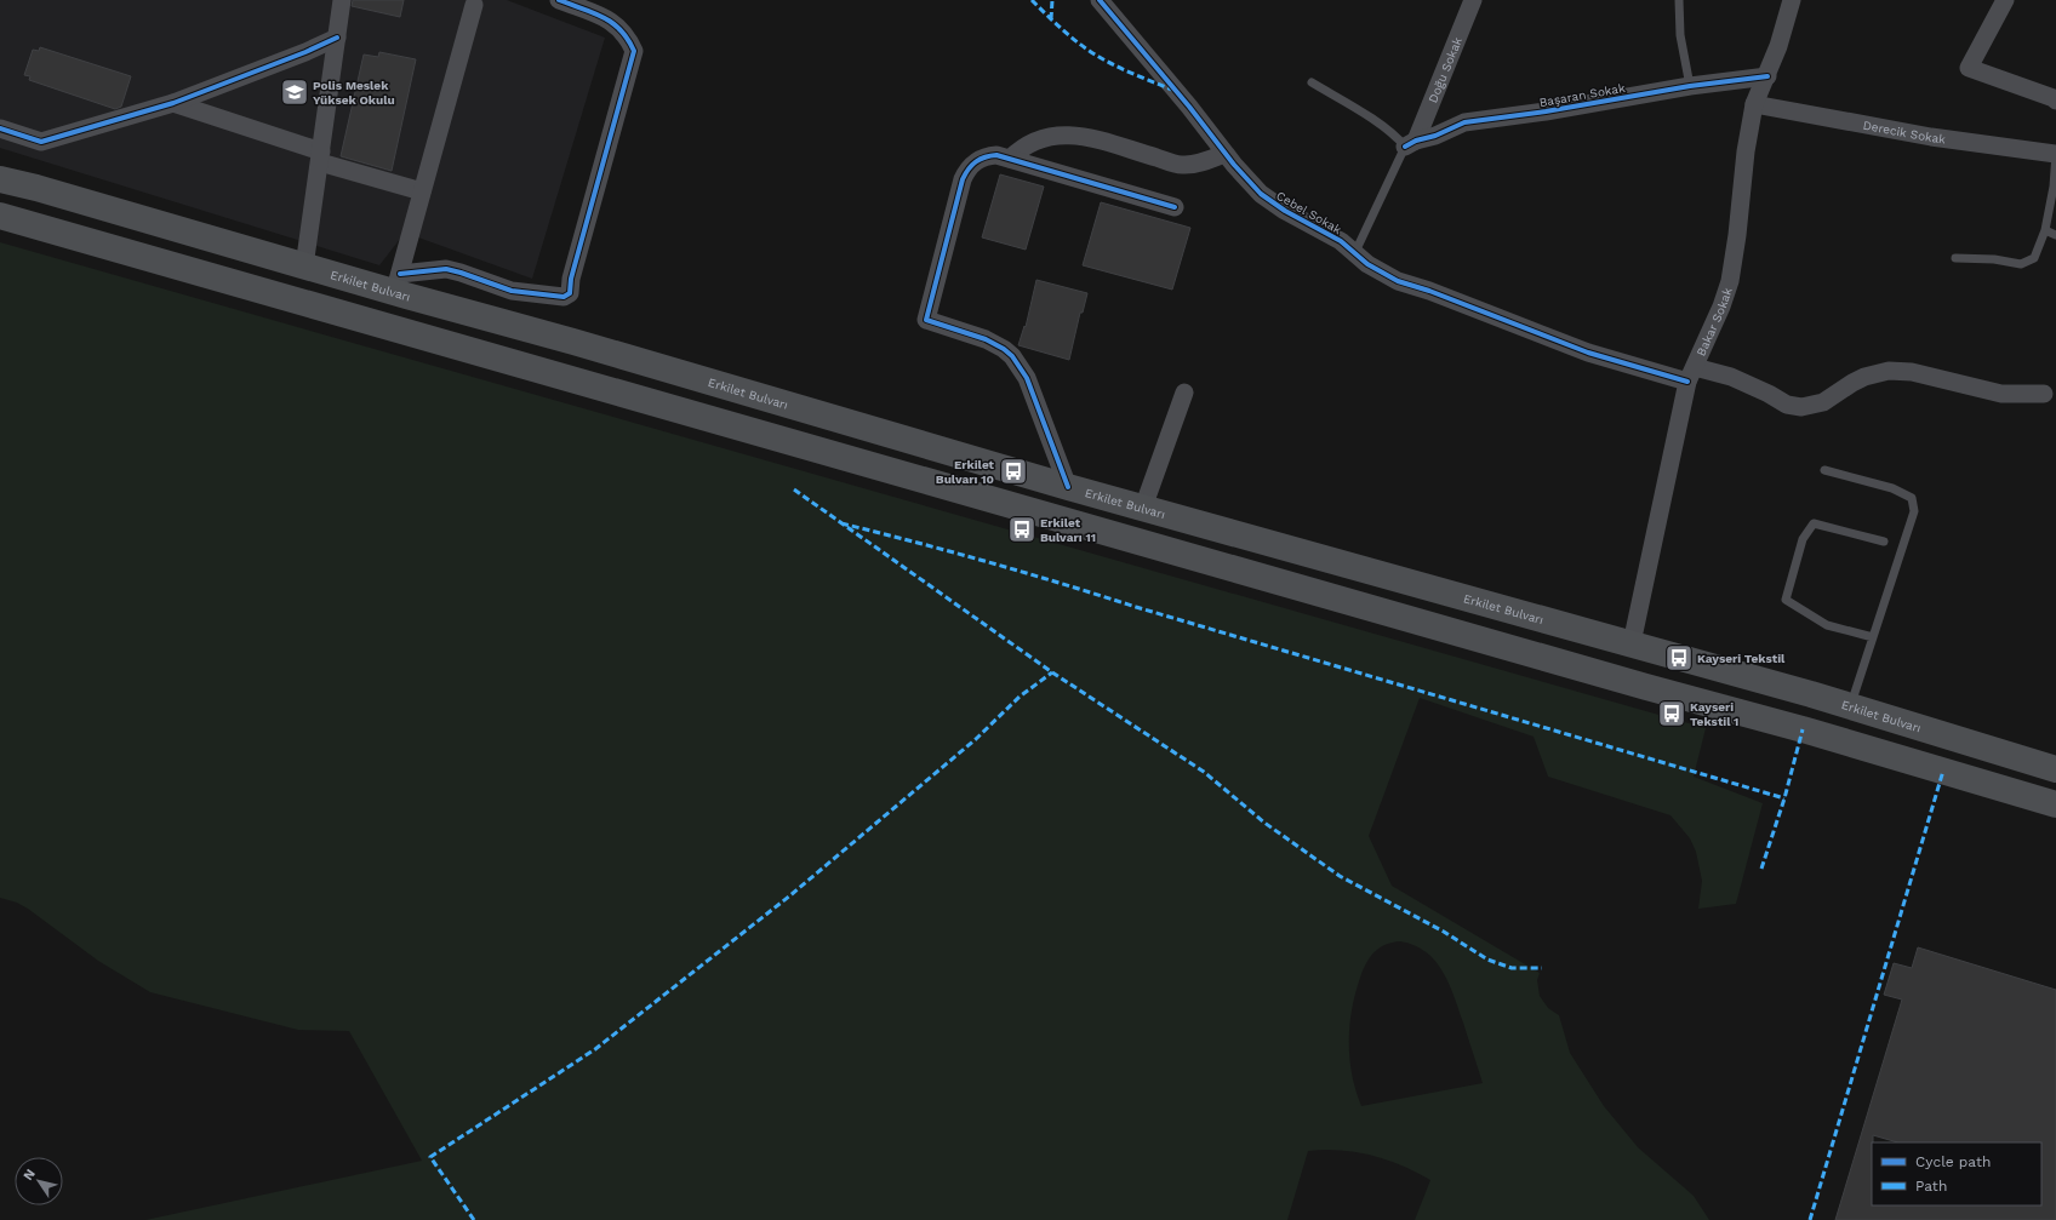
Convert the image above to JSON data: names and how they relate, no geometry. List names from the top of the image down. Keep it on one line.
{"streets":{"main road":["Erkilet Bulvarı"],"street":["Doğu Sokak","Başaran Sokak","Derecik Sokak","Cebel Sokak","Bakar Sokak"]},"crossings":[["Doğu Sokak","Başaran Sokak"],["Başaran Sokak","Bakar Sokak"],["Derecik Sokak","Bakar Sokak"],["Cebel Sokak","Bakar Sokak"],["Erkilet Bulvarı","Bakar Sokak"]],"places":{"school or university":["Polis Meslek Yüksek Okulu"],"bus stop":["Erkilet Bulvarı 10","Erkilet Bulvarı 11","Kayseri Tekstil","Kayseri Tekstil 1"]},"legend":["Cycle path","Path"],"north":"top left"}
